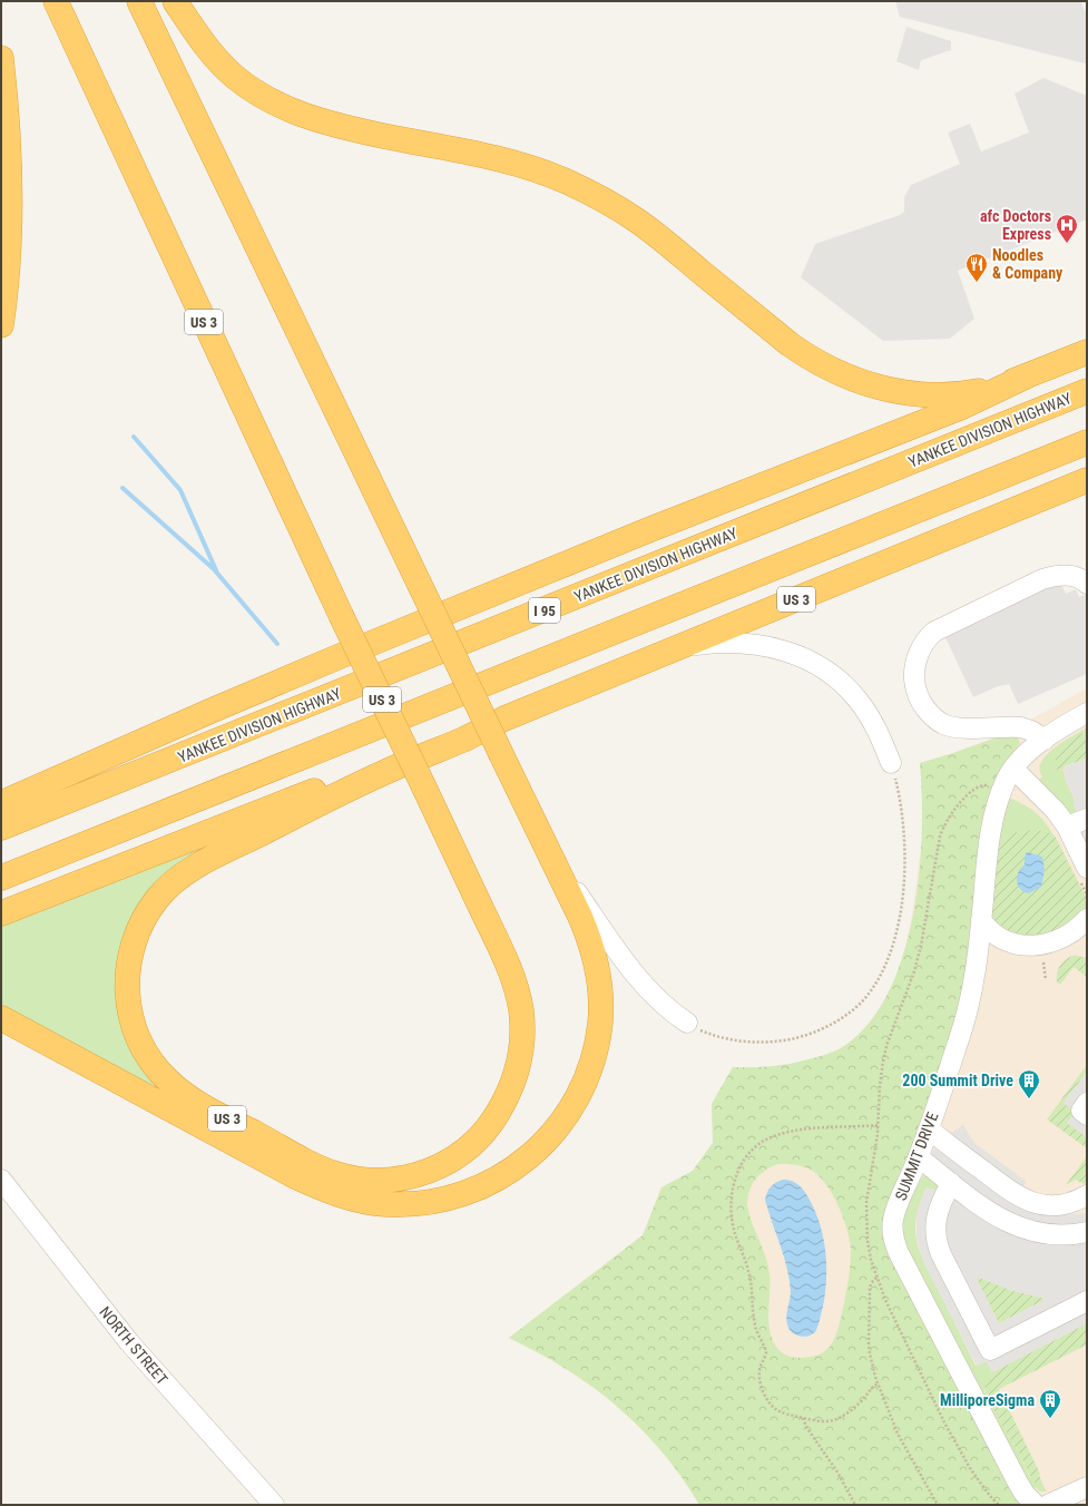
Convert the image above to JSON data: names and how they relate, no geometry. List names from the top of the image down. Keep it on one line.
{"streets":{"highway":["US 3","YANKEE DIVISION HIGHWAY","I 95"],"street":["SUMMIT DRIVE","NORTH STREET"]},"places":{"hospital":["afc Doctors Express"],"restaurant":["Noodles & Company"],"building":["200 Summit Drive","MilliporeSigma"]}}
